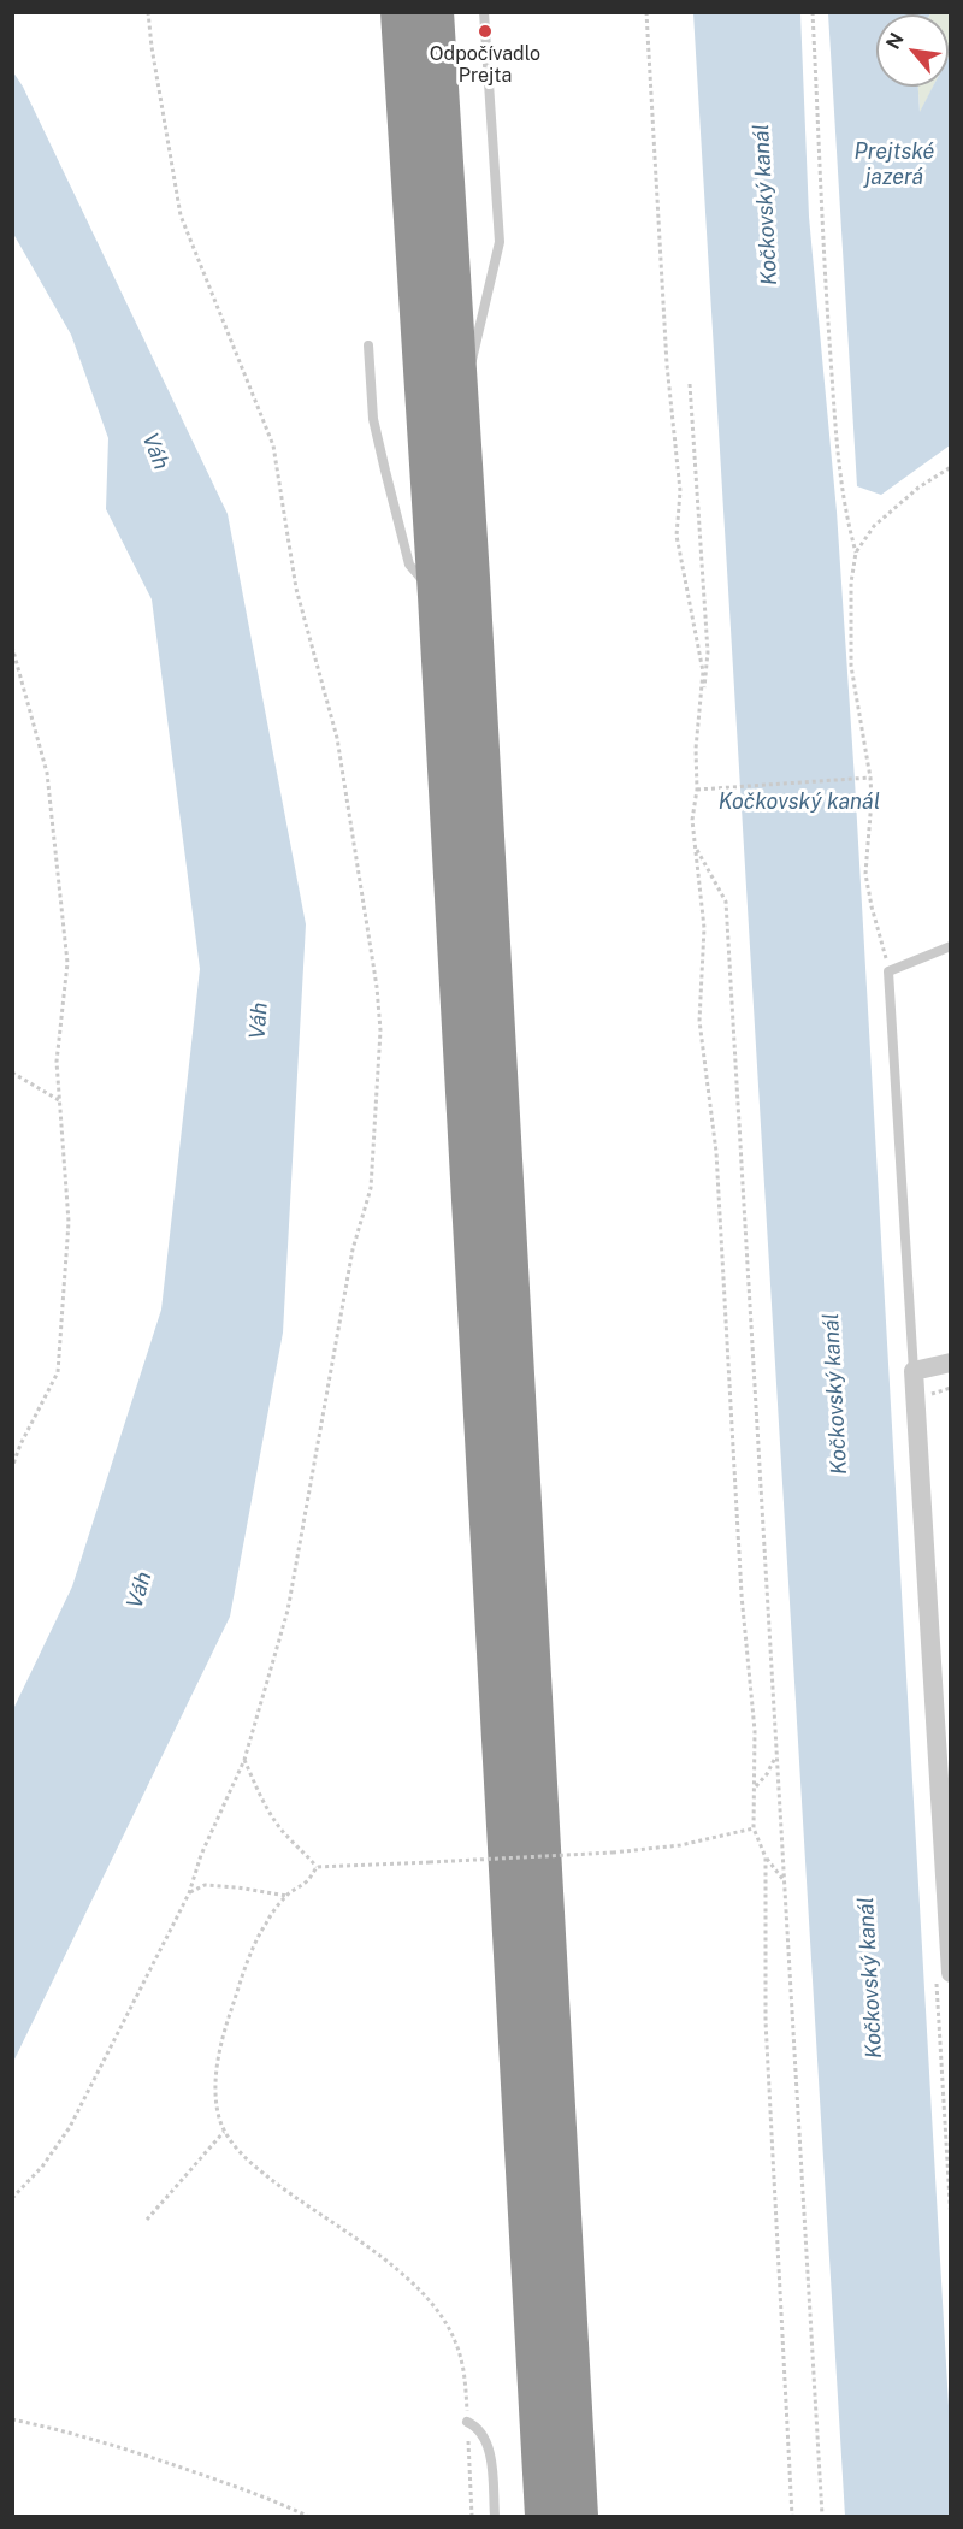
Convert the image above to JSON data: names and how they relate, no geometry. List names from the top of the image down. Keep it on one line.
{"water":["Prejtské jazerá","Kočkovský kanál","Váh"],"places":["Odpočívadlo Prejta"],"north":"top left"}
